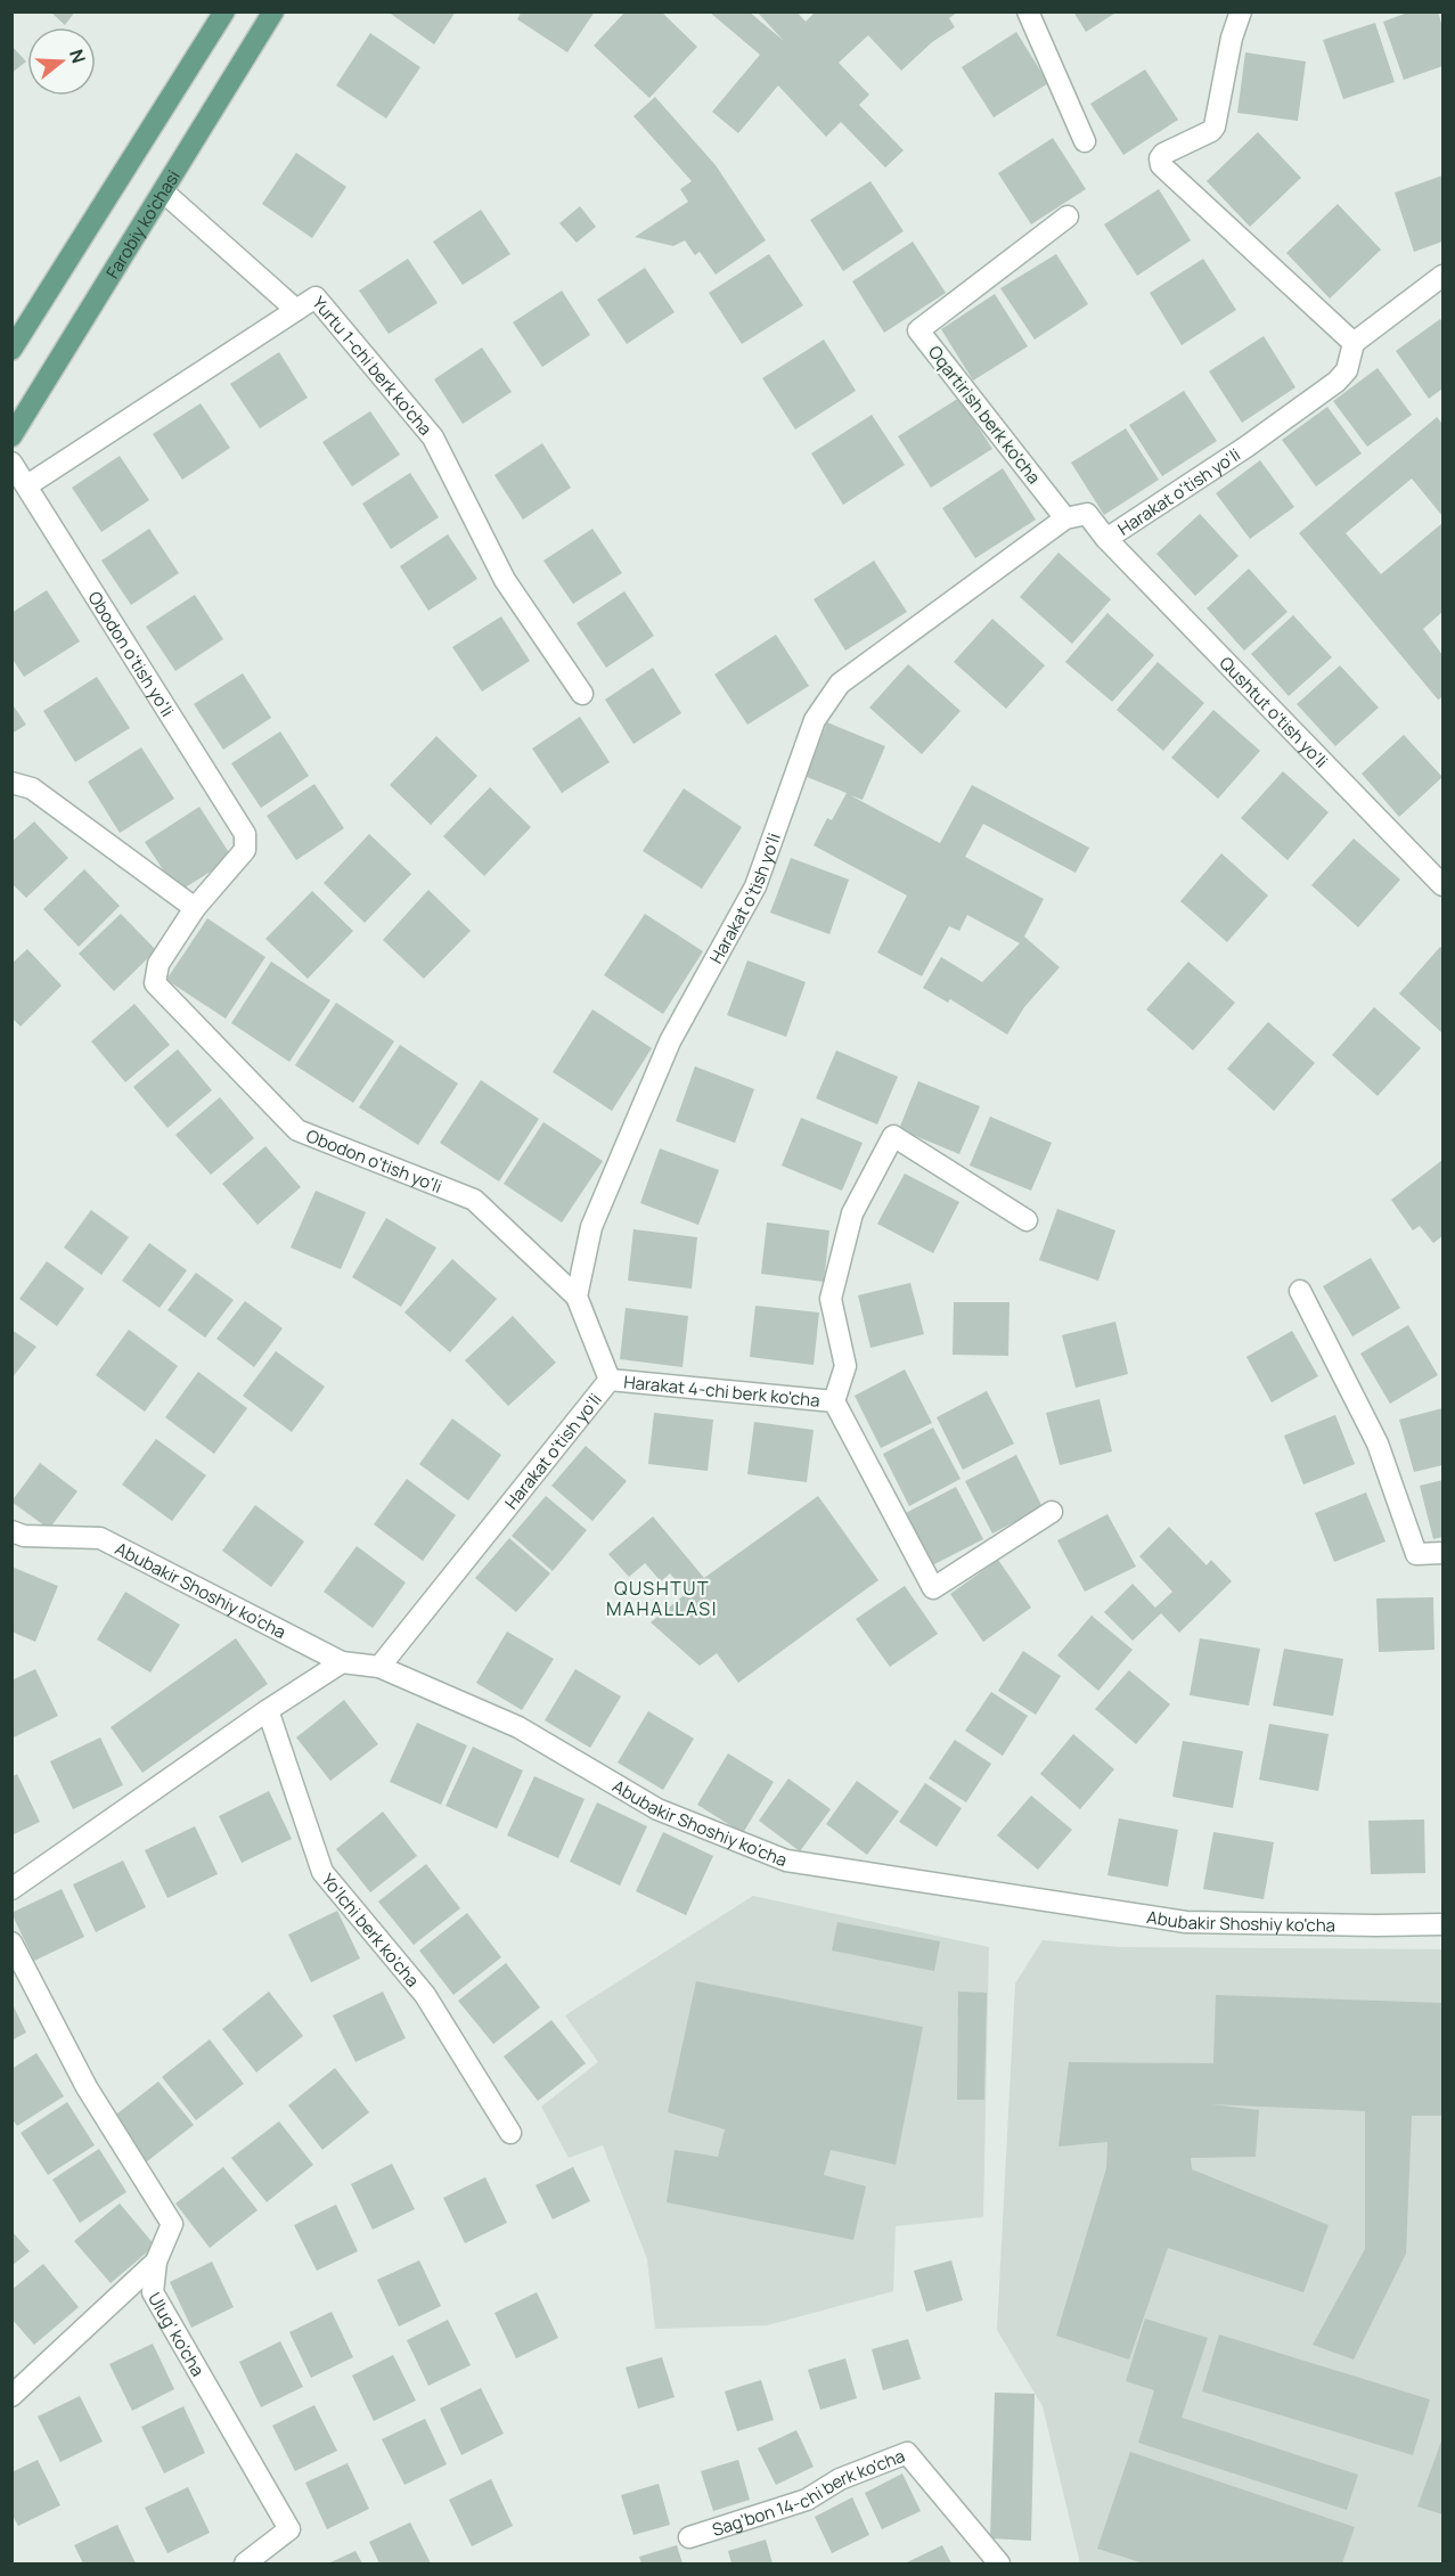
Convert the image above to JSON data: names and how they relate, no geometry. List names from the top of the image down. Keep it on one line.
{"streets":{"main road":["Farobiy ko'chasi"],"street":["Yurtu 1-chi berk ko'cha","Oqartirish berk ko'cha","Harakat o'tish yo'li","Obodon o'tish yo'li","Qushtut o'tish yo'li","Harakat 4-chi berk ko'cha","Abubakir Shoshiy ko'cha","Yo'lchi berk ko'cha","Ulug' ko'cha","Sag'bon 14-chi berk ko'cha"]},"crossings":[["Yurtu 1-chi berk ko'cha","Obodon o'tish yo'li"],["Oqartirish berk ko'cha","Harakat o'tish yo'li"],["Harakat o'tish yo'li","Obodon o'tish yo'li"],["Harakat o'tish yo'li","Qushtut o'tish yo'li"],["Harakat o'tish yo'li","Harakat 4-chi berk ko'cha"],["Harakat o'tish yo'li","Abubakir Shoshiy ko'cha"]],"districts":["QUSHTUT MAHALLASI"],"north":"right"}
